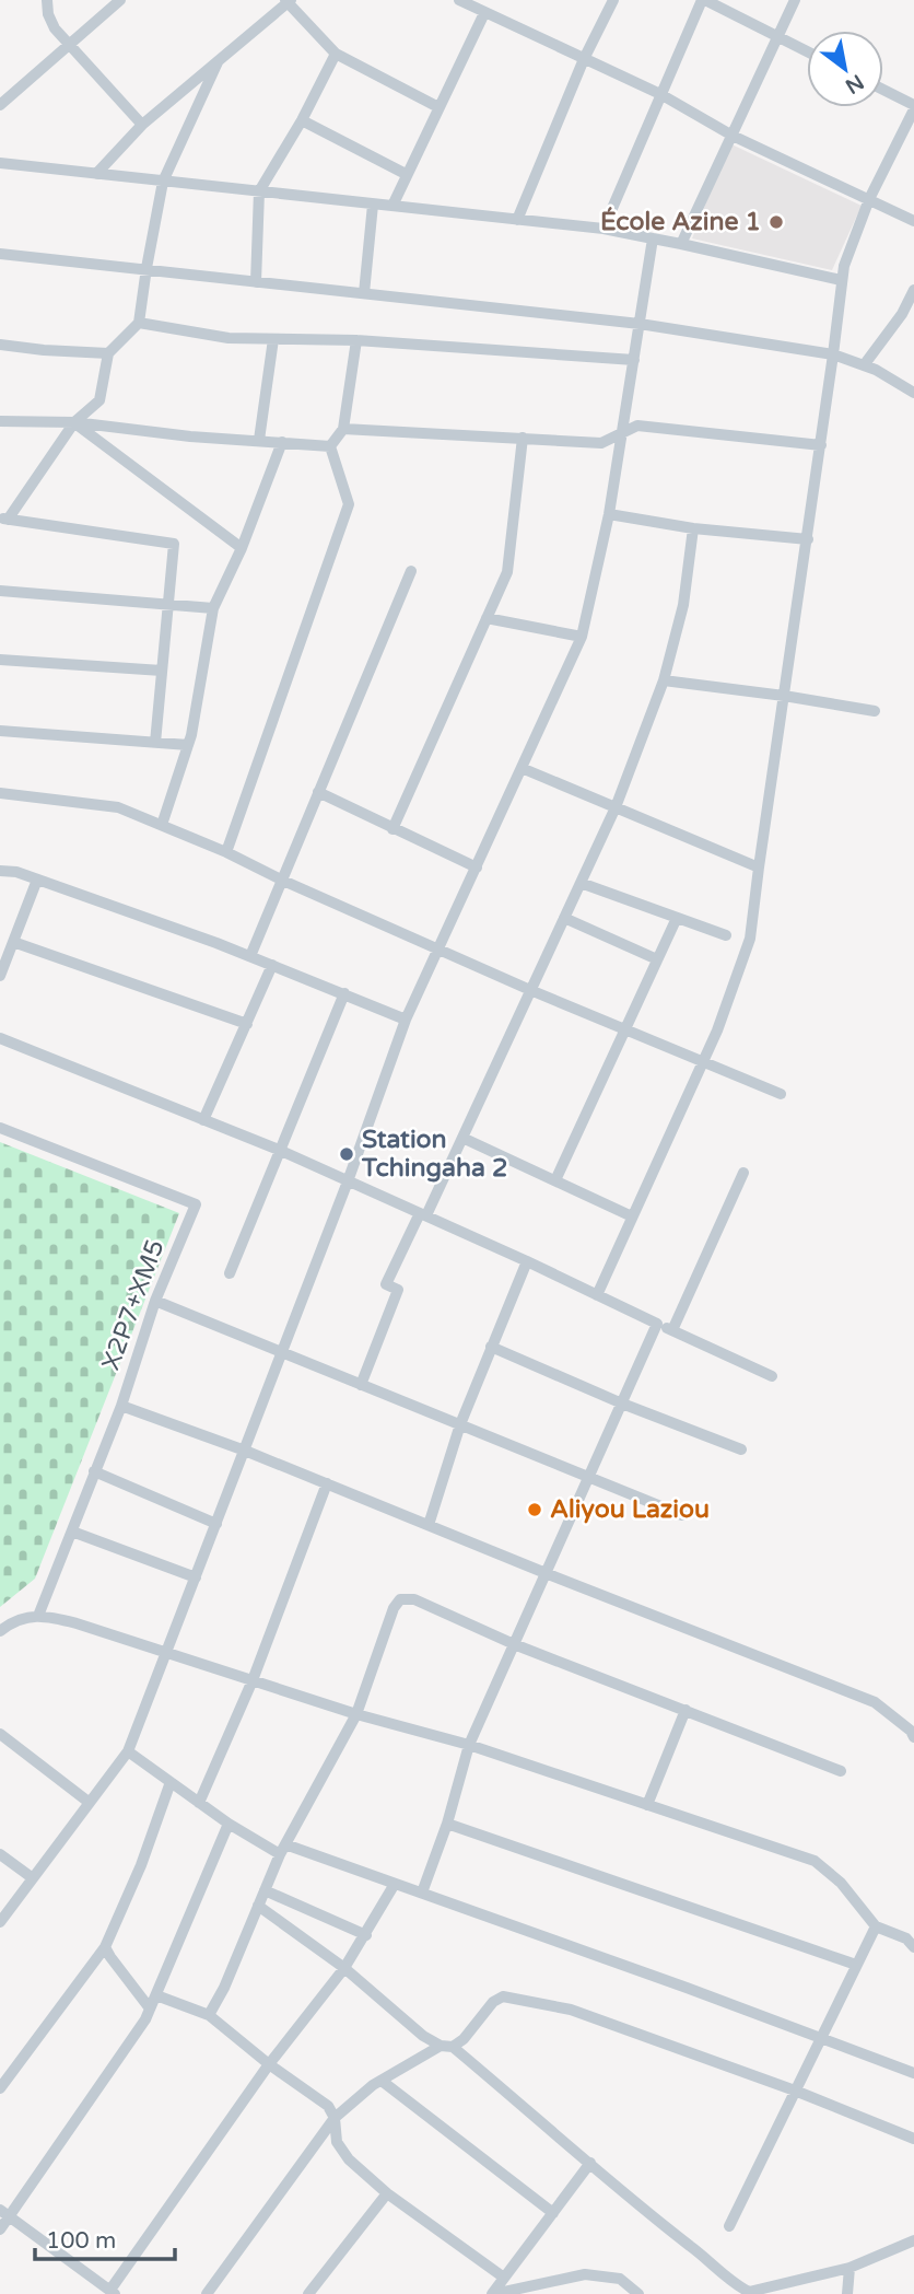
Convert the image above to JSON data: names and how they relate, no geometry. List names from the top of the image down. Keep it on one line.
{"streets":{"street":["X2P7+XM5"]},"places":["École Azine 1","Station Tchingaha 2","Aliyou Laziou"],"scale_bar":"100 m","north":"bottom right"}
